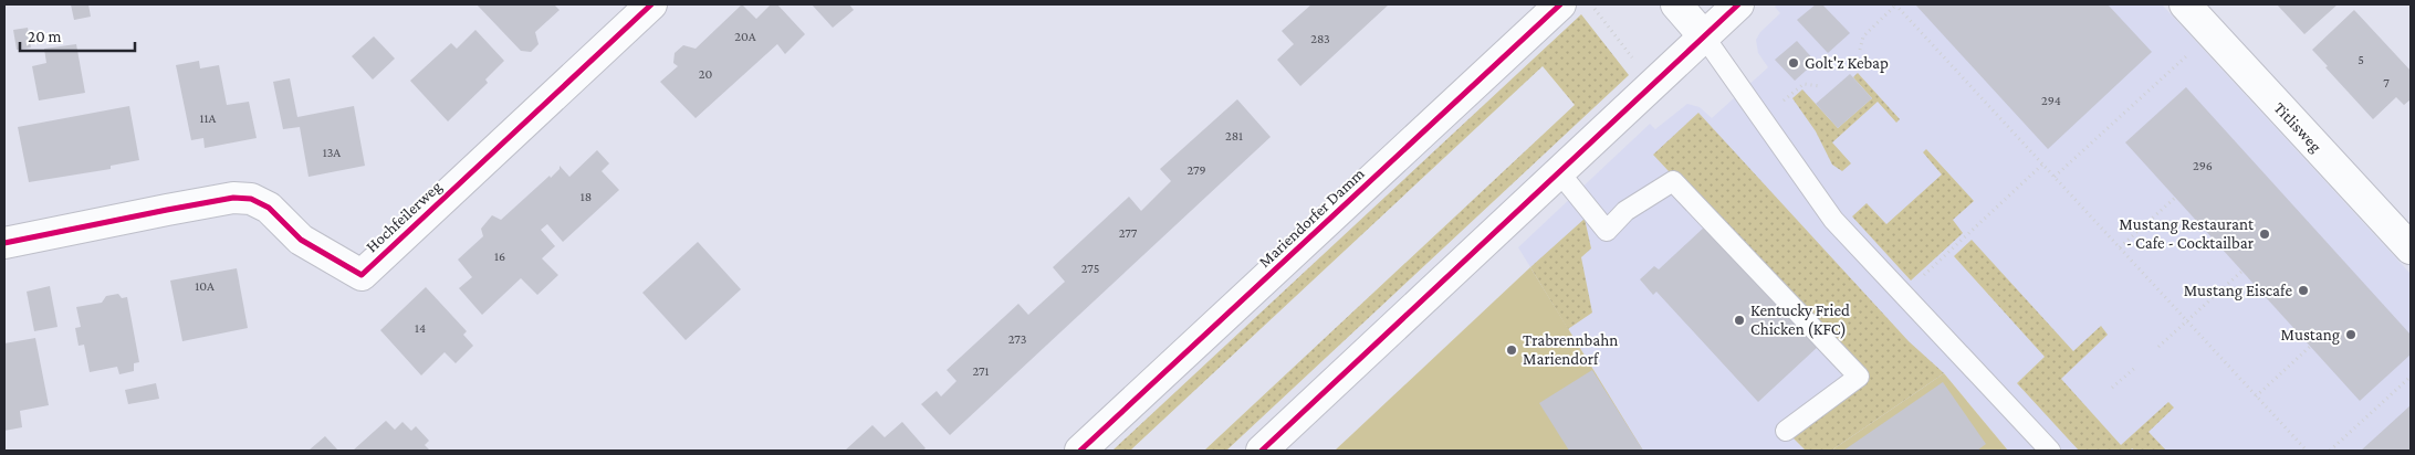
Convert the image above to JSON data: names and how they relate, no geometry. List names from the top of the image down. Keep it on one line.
{"streets":{"main road":["Titlisweg","Hochfeilerweg","Mariendorfer Damm"]},"places":["Golt'z Kebap","Mustang Restaurant - Cafe - Cocktailbar","Mustang Eiscafe","Kentucky Fried Chicken (KFC)","Mustang","Trabrennbahn Mariendorf"],"house_numbers":["20A","283","5","20","7","294","11A","281","13A","296","279","18","277","16","275","10A","14","273","271"],"scale_bar":"20 m"}
